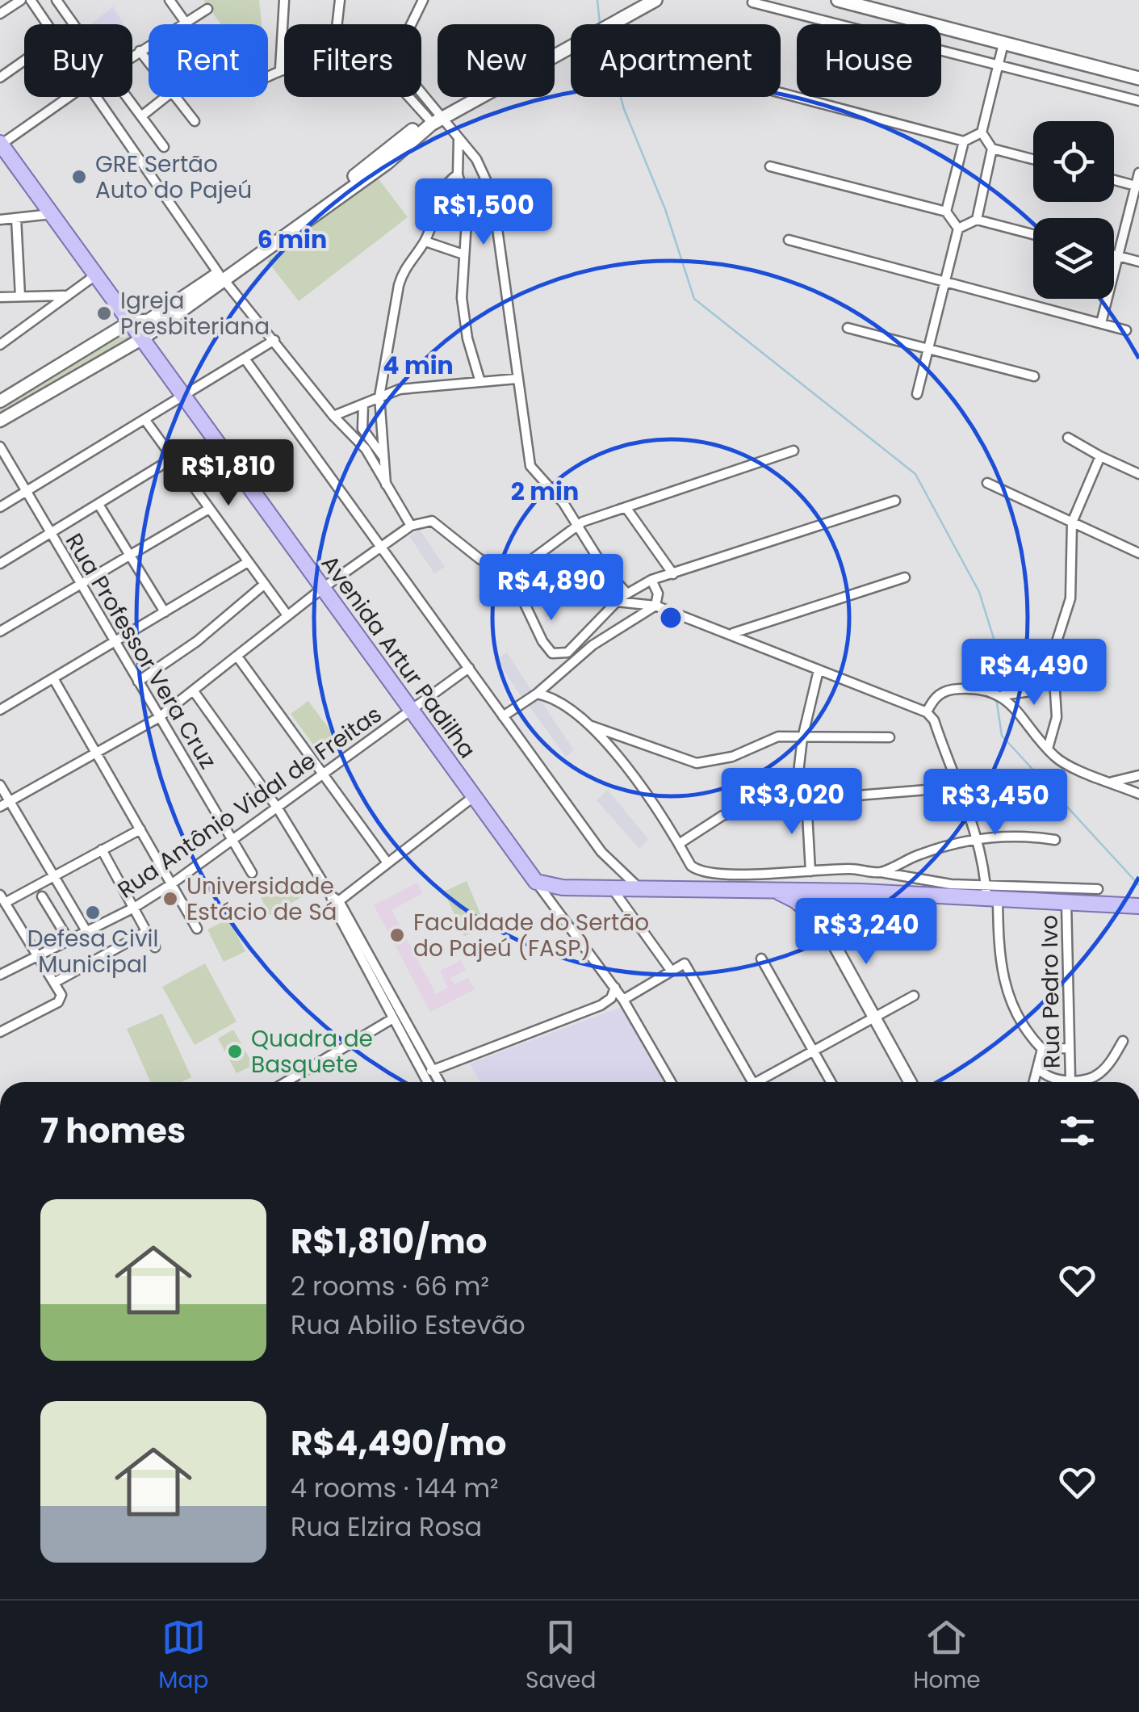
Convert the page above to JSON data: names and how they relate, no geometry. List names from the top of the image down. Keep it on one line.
{"streets":{"main road":["Avenida Artur Padilha"],"street":["Rua Professor Vera Cruz","Rua Antônio Vidal de Freitas","Rua Pedro Ivo"]},"crossings":[["Rua Professor Vera Cruz","Rua Antônio Vidal de Freitas"],["Avenida Artur Padilha","Rua Antônio Vidal de Freitas"]],"places":["GRE Sertão Auto do Pajeú","Igreja Presbiteriana","Universidade Estácio de Sá","Defesa Civil Municipal","Faculdade do Sertão do Pajeú (FASP)","Quadra de Basquete"],"page":{"chip":["Buy","Rent","Filters","New","Apartment","House"],"price":["R$1,500","R$1,810","R$4,890","R$4,490","R$3,020","R$3,450","R$3,240"],"heading":"7 homes","list":[{"name":"R$1,810/mo","note":"2 rooms · 66 m² · Rua Abilio Estevão"},{"name":"R$4,490/mo","note":"4 rooms · 144 m² · Rua Elzira Rosa"}],"tabs":["Map","Saved","Home"]},"rings":["6 min","4 min","2 min"]}
